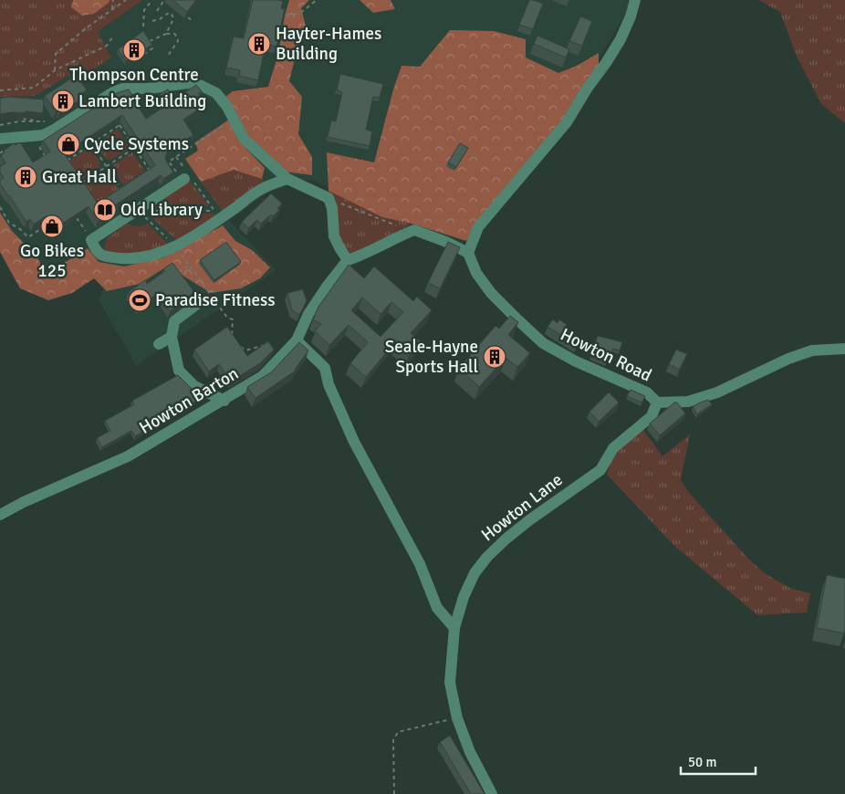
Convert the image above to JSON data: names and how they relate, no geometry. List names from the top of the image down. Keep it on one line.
{"streets":{"street":["Howton Road","Howton Barton","Howton Lane"]},"crossings":[["Howton Road","Howton Lane"]],"places":{"building":["Hayter-Hames Building","Thompson Centre","Lambert Building","Great Hall","Seale-Hayne Sports Hall"],"shop":["Cycle Systems","Go Bikes 125"],"library":["Old Library"],"sports":["Paradise Fitness"]},"scale_bar":"50 m"}
